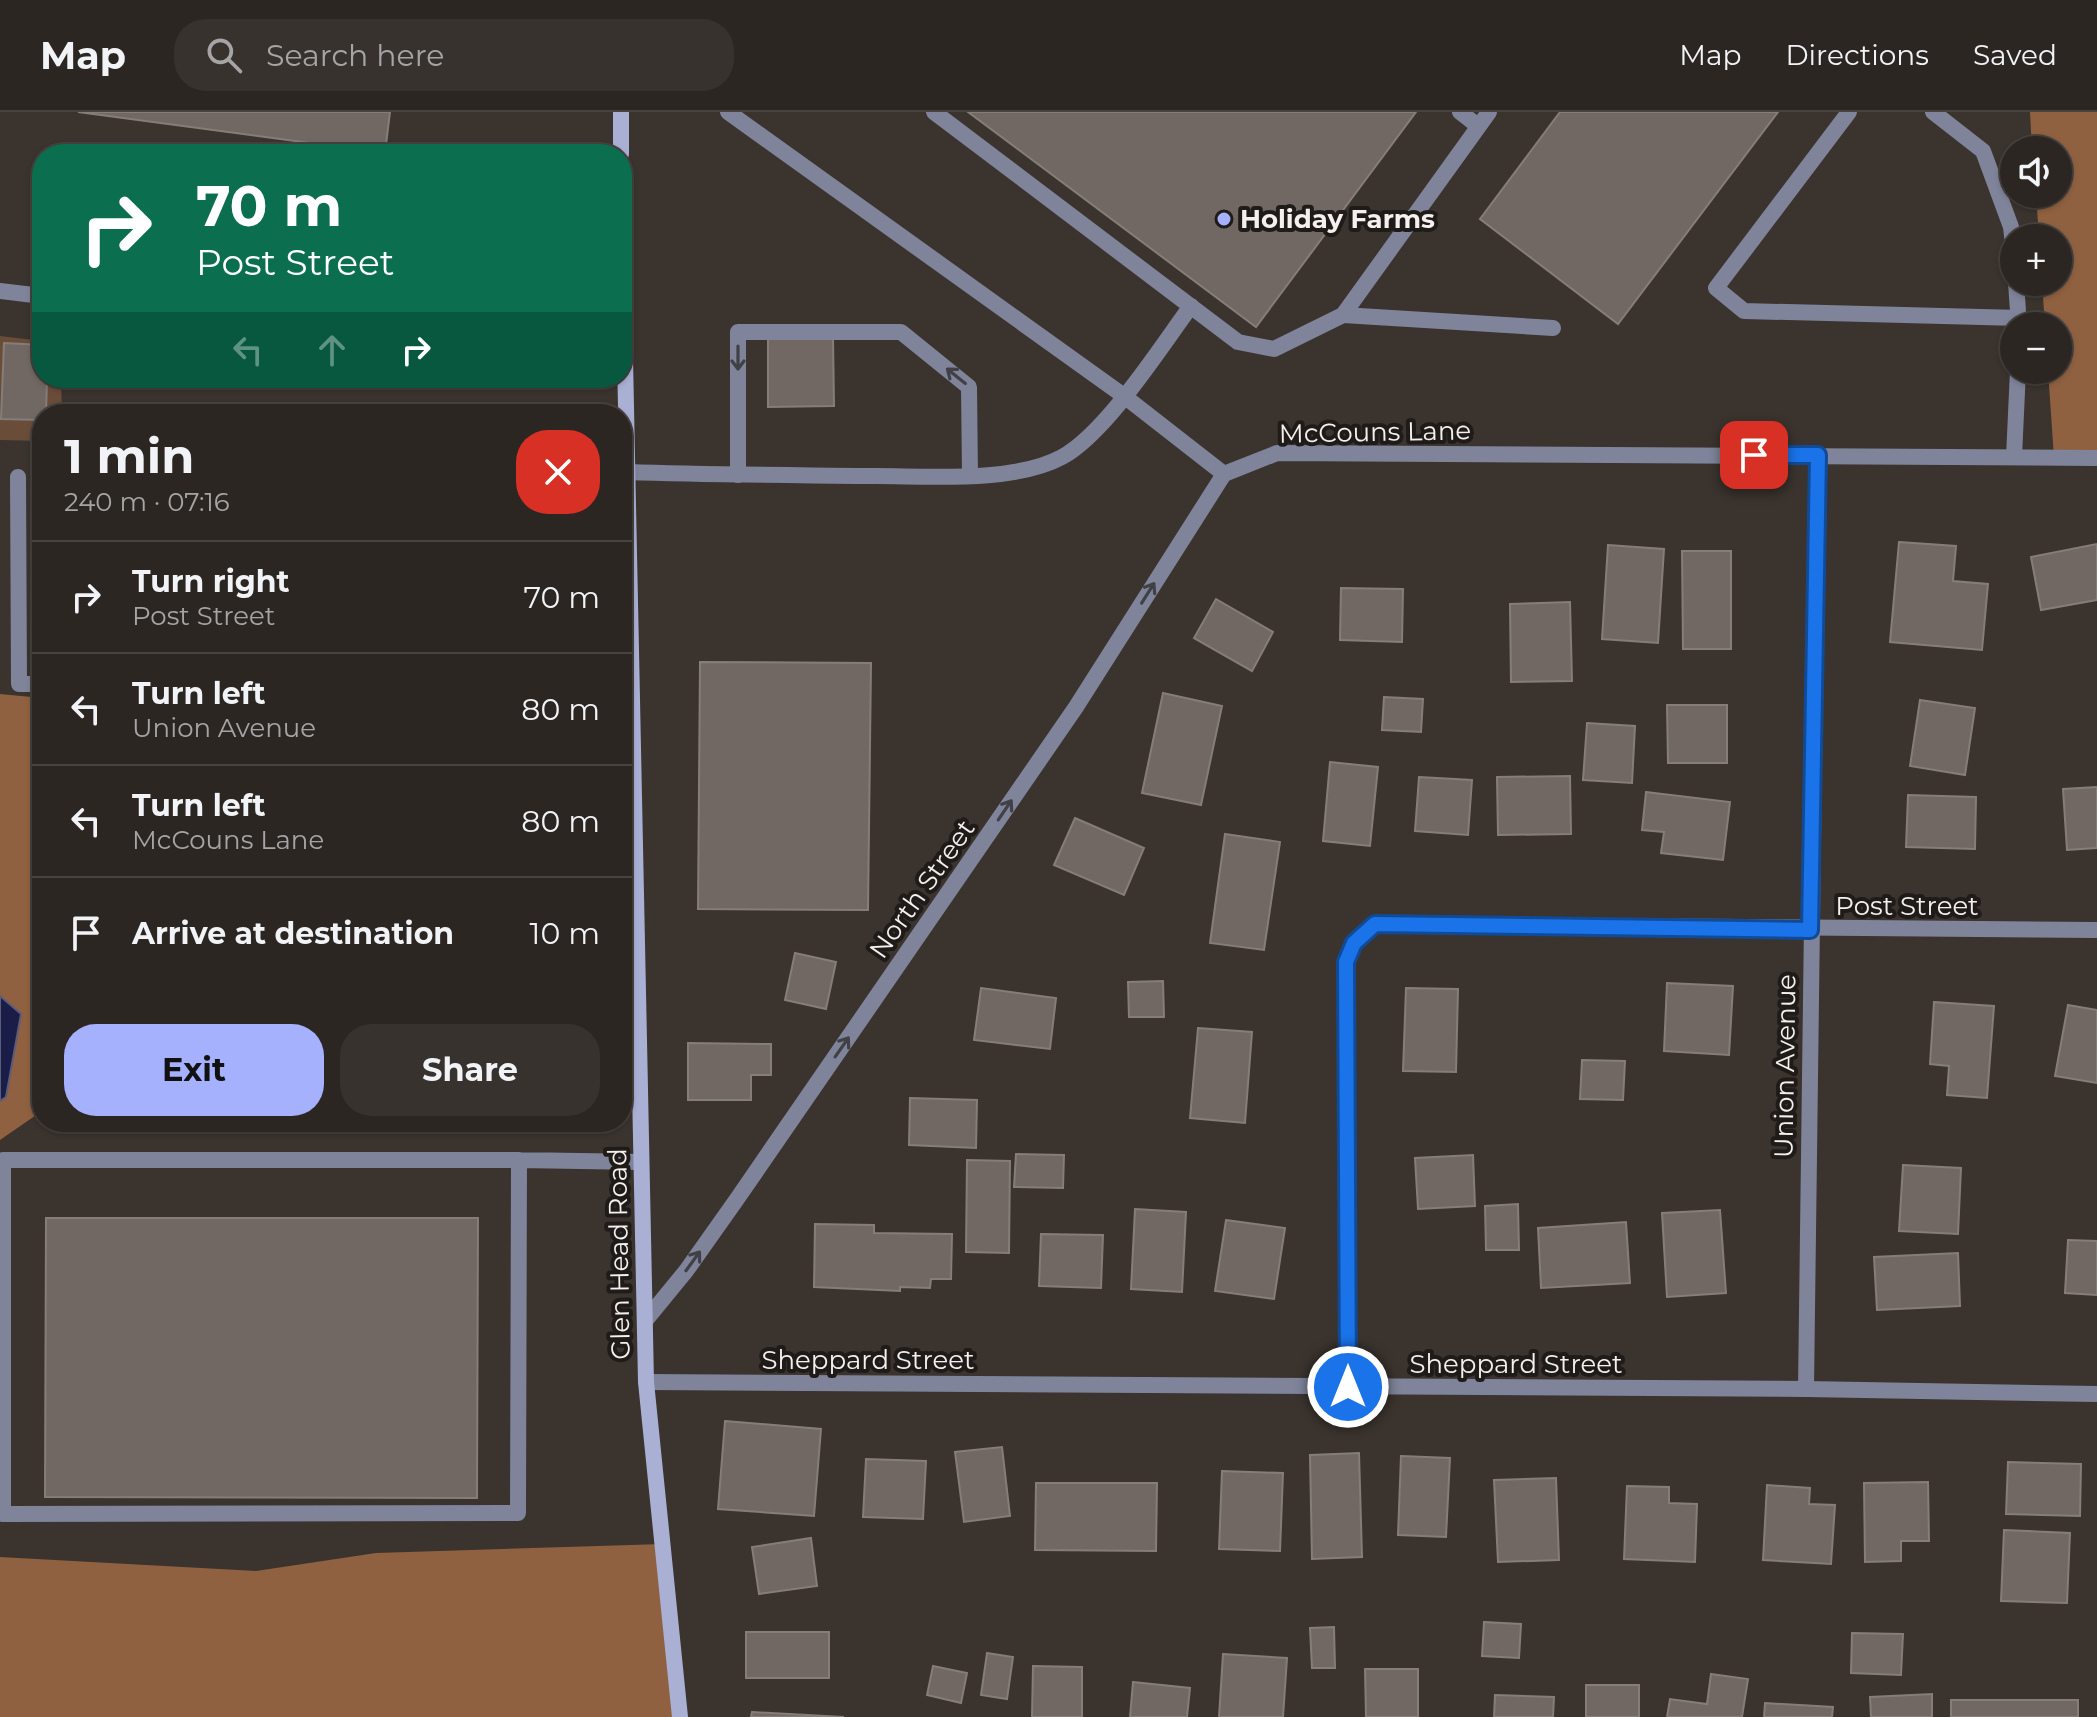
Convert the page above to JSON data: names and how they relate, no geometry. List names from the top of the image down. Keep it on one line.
{"streets":{"main road":["Glen Head Road"],"street":["McCouns Lane","North Street","Post Street","Union Avenue","Sheppard Street"]},"crossings":[["McCouns Lane","North Street"],["McCouns Lane","Union Avenue"],["North Street","Glen Head Road"],["Post Street","Union Avenue"],["Post Street","Sheppard Street"],["Union Avenue","Sheppard Street"],["Glen Head Road","Sheppard Street"]],"one_way":["North Street"],"places":["Holiday Farms"],"page":{"header":"Map","search":"Search here","nav":["Map","Directions","Saved"],"map_buttons":["+","−"],"turn":["70 m","Post Street"],"heading":["1 min","240 m · 07:16"],"list":[{"name":"Turn right","note":"Post Street","value":"70 m"},{"name":"Turn left","note":"Union Avenue","value":"80 m"},{"name":"Turn left","note":"McCouns Lane","value":"80 m"},{"name":"Arrive at destination","value":"10 m"}],"buttons":["Exit","Share"]}}
